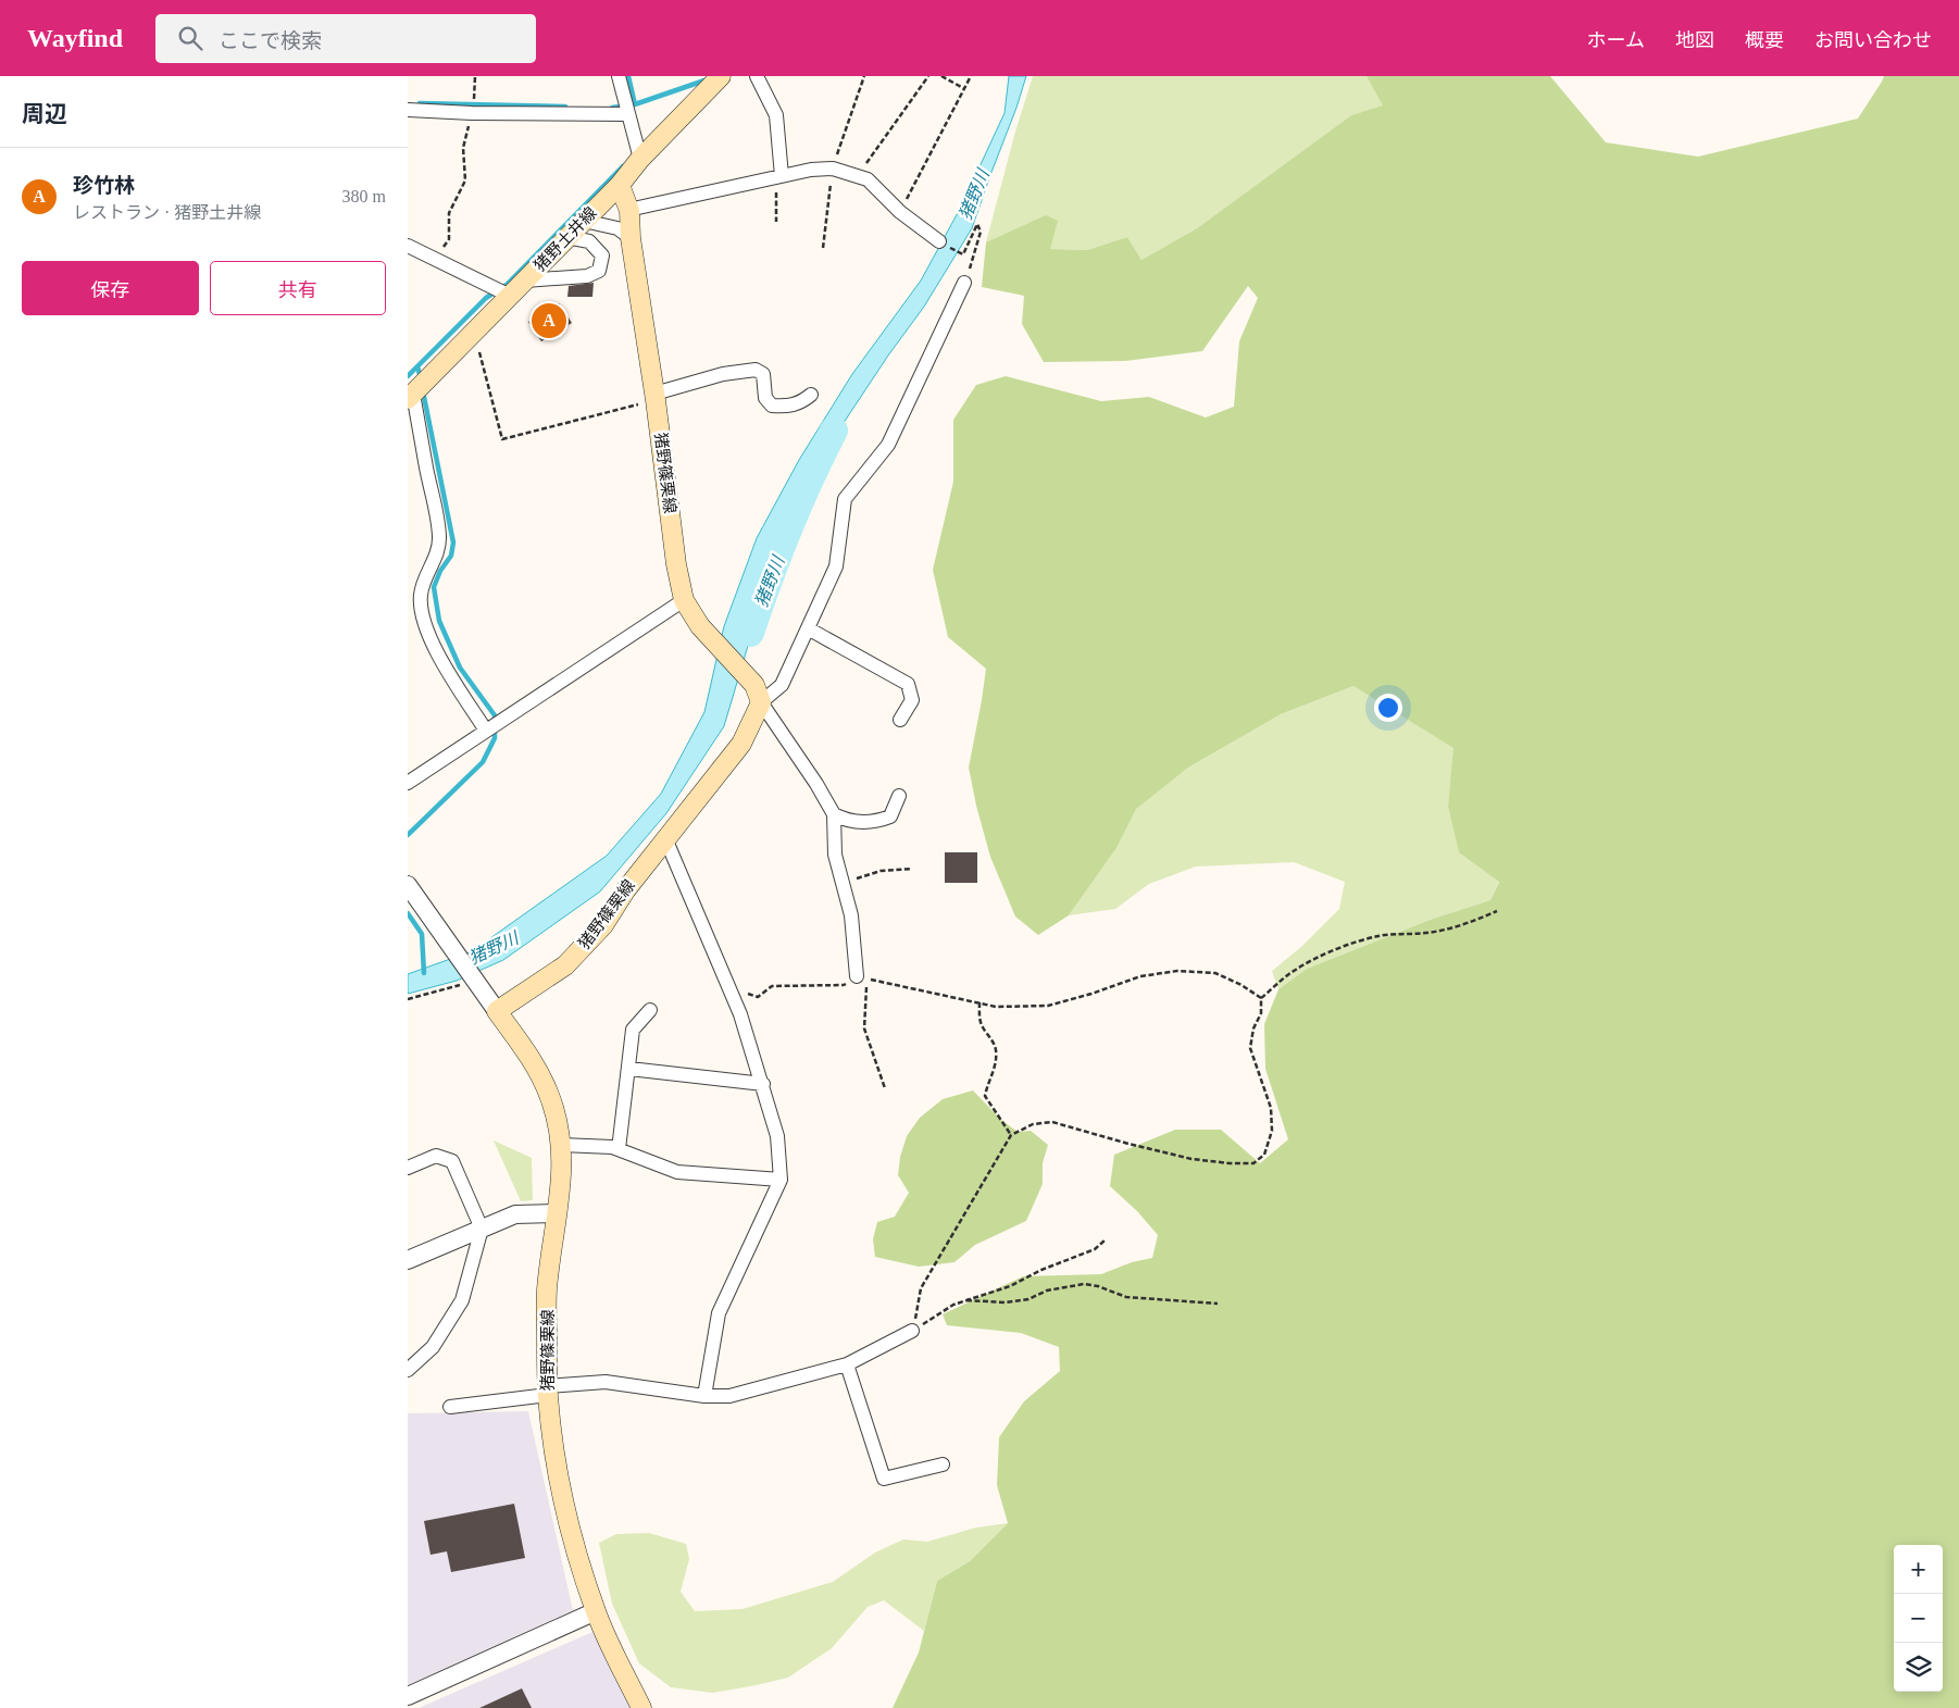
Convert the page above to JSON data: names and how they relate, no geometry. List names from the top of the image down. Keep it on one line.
{"streets":{"main road":["猪野土井線","猪野篠栗線"]},"crossings":[["猪野土井線","猪野篠栗線"]],"water":["猪野川"],"page":{"header":"Wayfind","search":"ここで検索","nav":["ホーム","地図","概要","お問い合わせ"],"heading":"周辺","list":[{"mark":"A","name":"珍竹林","note":"レストラン · 猪野土井線","value":"380 m"}],"buttons":["保存","共有"],"pins":"A","map_buttons":["+","−"]}}
